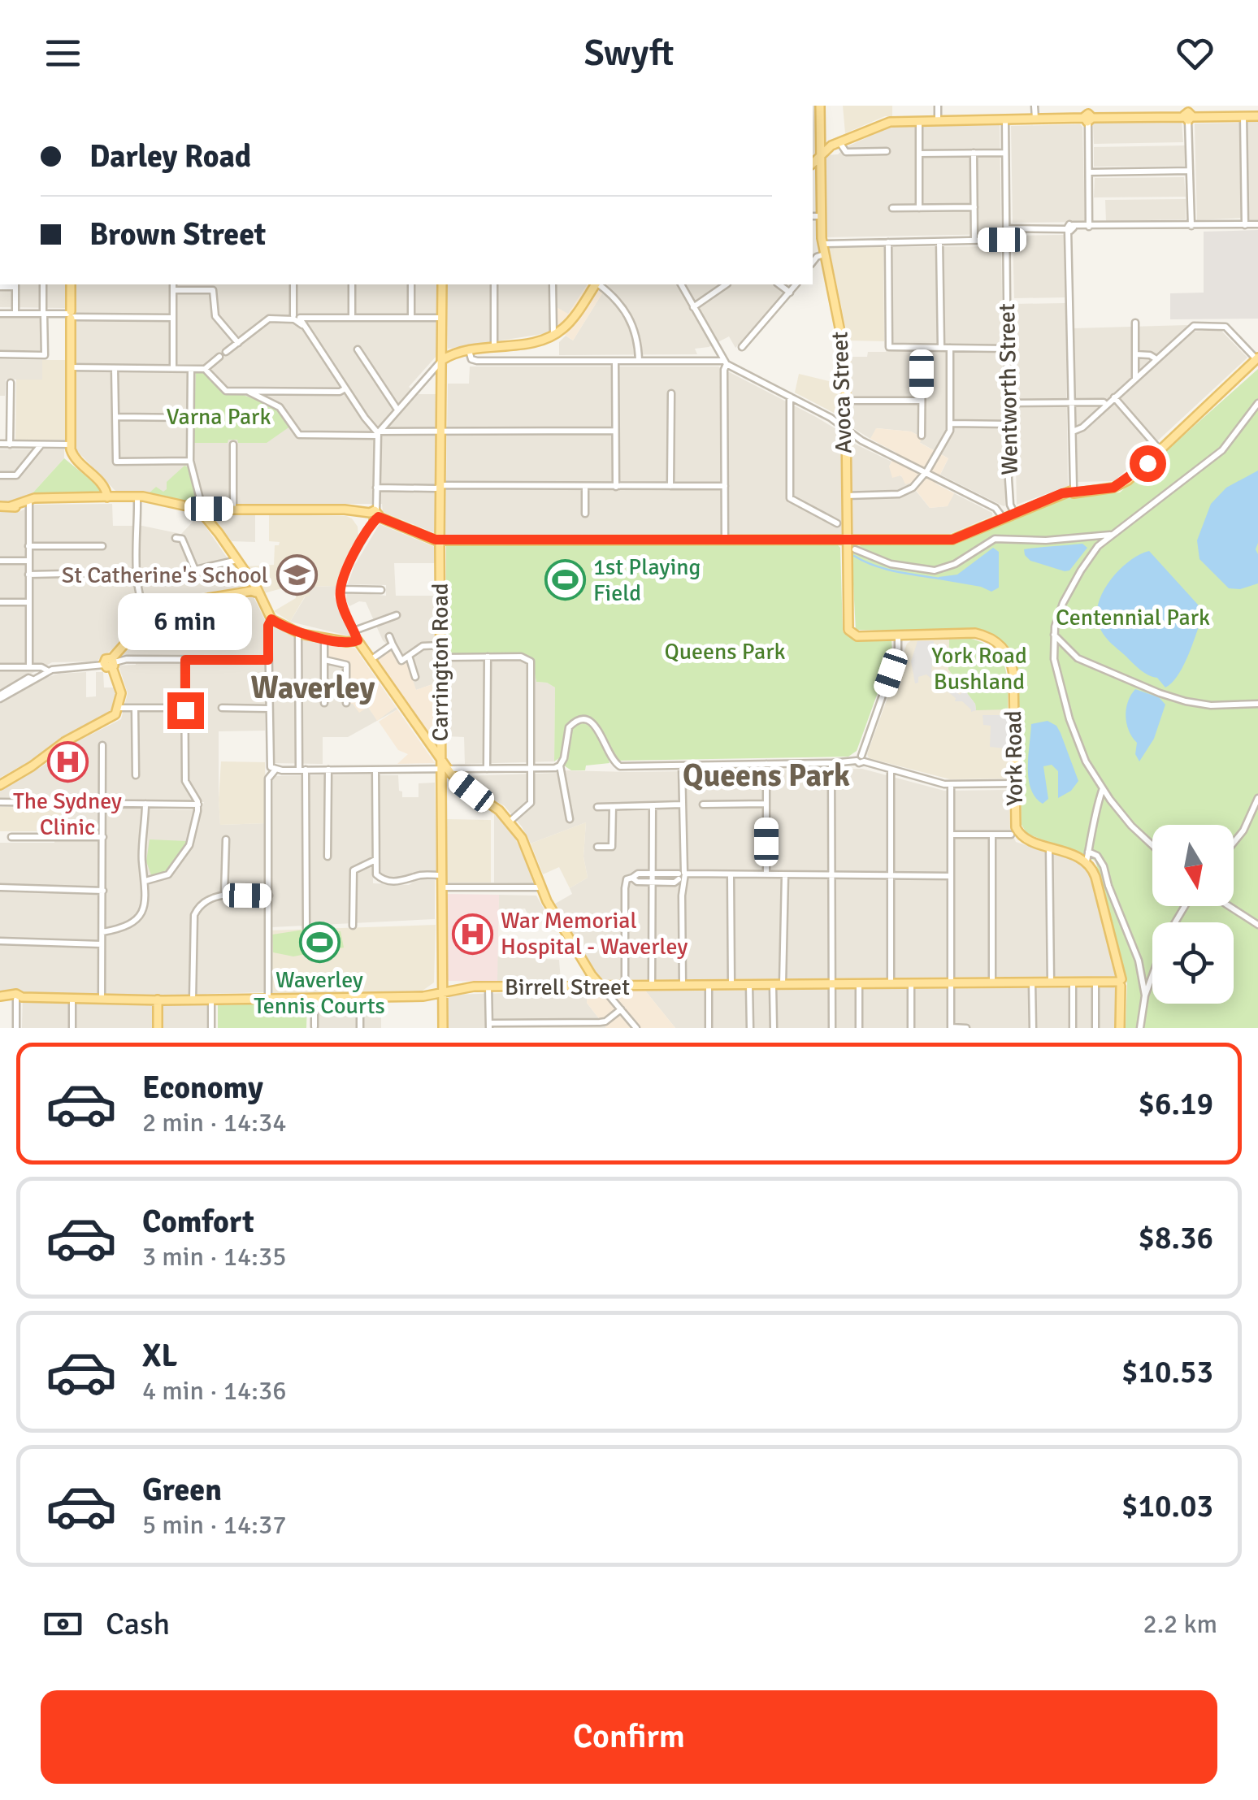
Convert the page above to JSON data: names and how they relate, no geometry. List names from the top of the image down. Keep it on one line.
{"streets":{"main road":["Avoca Street","Carrington Road","York Road","Birrell Street"],"street":["Wentworth Street"]},"crossings":[["Carrington Road","Birrell Street"]],"districts":["Waverley","Queens Park"],"parks":["Varna Park","Centennial Park","Queens Park","York Road Bushland"],"places":{"school or university":["St Catherine's School"],"sports":["1st Playing Field","Waverley Tennis Courts"],"hospital":["The Sydney Clinic","War Memorial Hospital - Waverley"]},"north":"bottom","page":{"header":"Swyft","banner":["Darley Road","Brown Street"],"bubble":"6 min","list":[{"name":"Economy","note":"2 min · 14:34","value":"$6.19"},{"name":"Comfort","note":"3 min · 14:35","value":"$8.36"},{"name":"XL","note":"4 min · 14:36","value":"$10.53"},{"name":"Green","note":"5 min · 14:37","value":"$10.03"}],"pay":["Cash","2.2 km"],"buttons":"Confirm"}}
